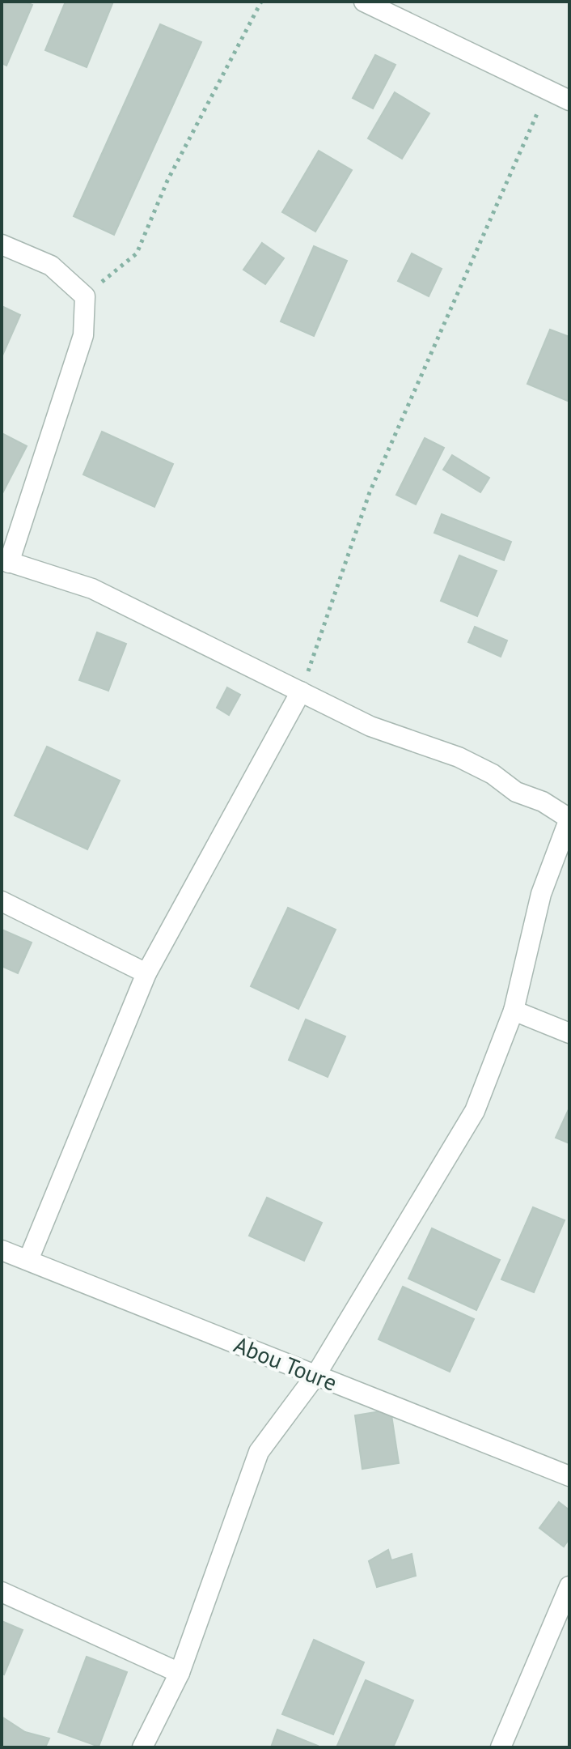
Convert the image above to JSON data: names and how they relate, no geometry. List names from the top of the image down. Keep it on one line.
{"streets":{"street":["Abou Toure"]}}
